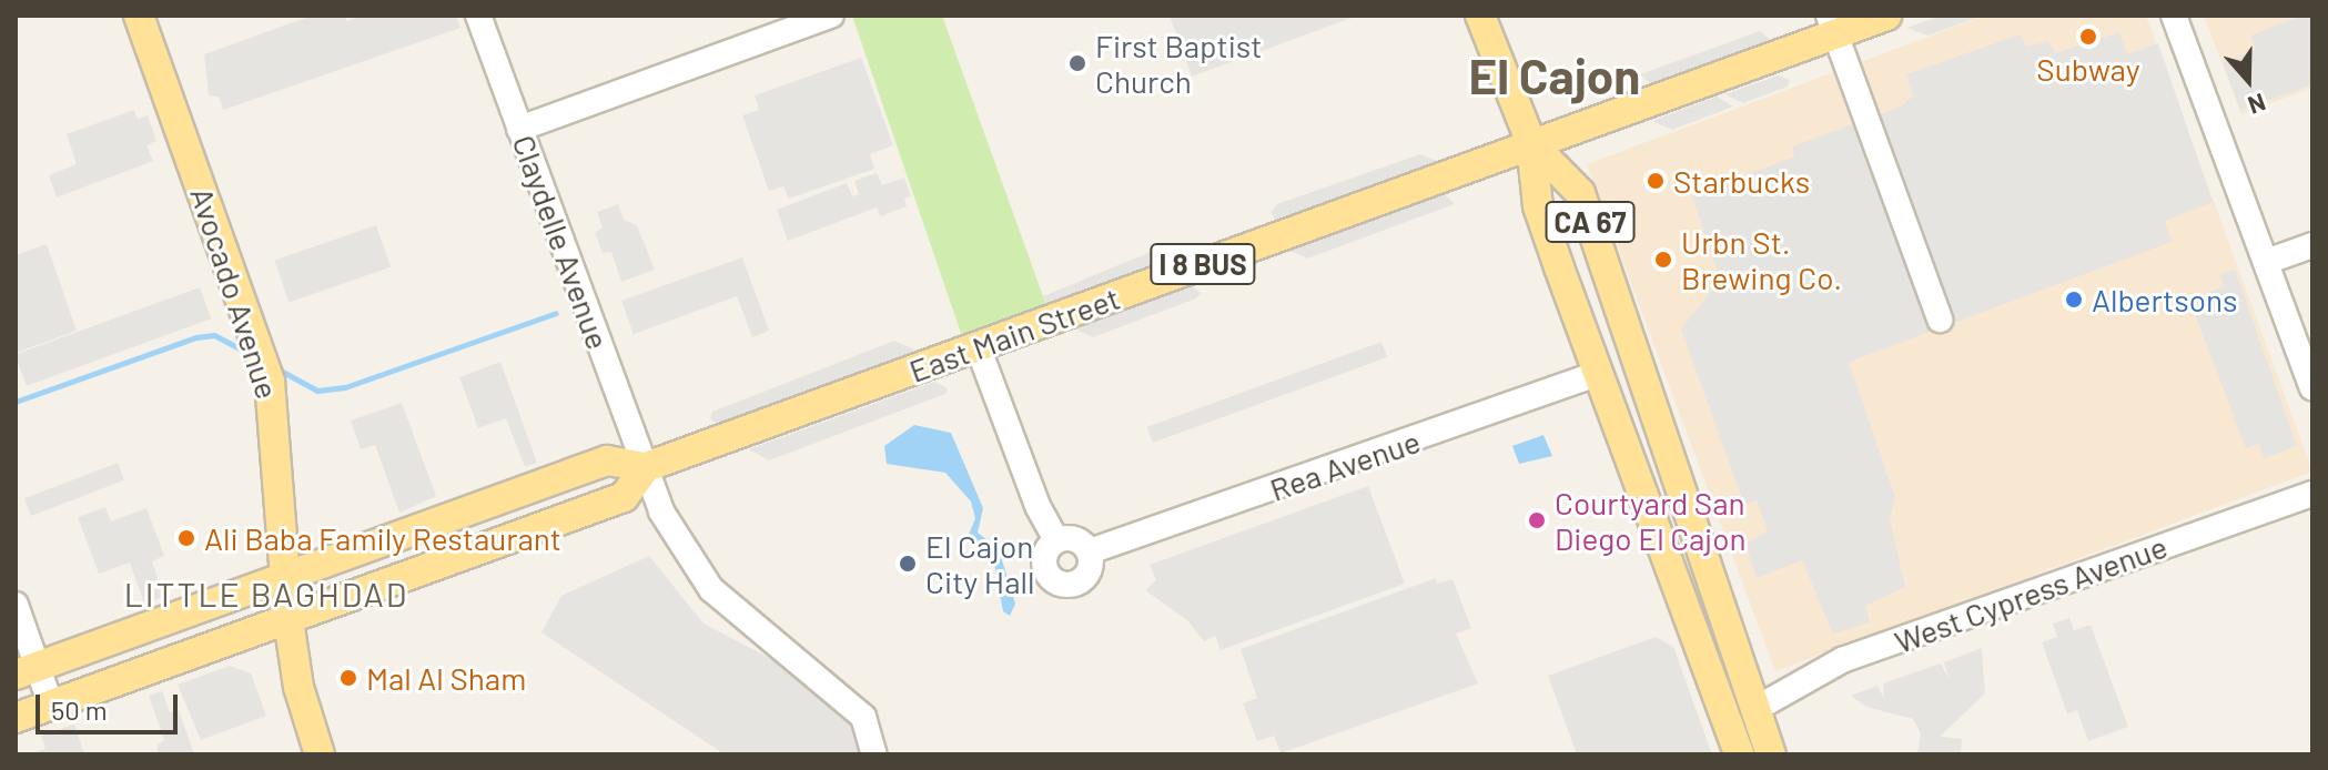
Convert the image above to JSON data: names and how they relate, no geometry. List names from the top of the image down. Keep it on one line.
{"streets":{"main road":["CA 67","I 8 BUS","Avocado Avenue","East Main Street"],"street":["Claydelle Avenue","Rea Avenue","West Cypress Avenue"]},"crossings":[["CA 67","I 8 BUS"],["CA 67","East Main Street"],["CA 67","Rea Avenue"],["CA 67","West Cypress Avenue"],["Claydelle Avenue","East Main Street"],["I 8 BUS","East Main Street"],["Avocado Avenue","East Main Street"]],"districts":["El Cajon","LITTLE BAGHDAD"],"places":["Subway","First Baptist Church","Starbucks","Urbn St. Brewing Co.","Albertsons","Courtyard San Diego El Cajon","Ali Baba Family Restaurant","El Cajon City Hall","Mal Al Sham"],"scale_bar":"50 m","north":"bottom"}
